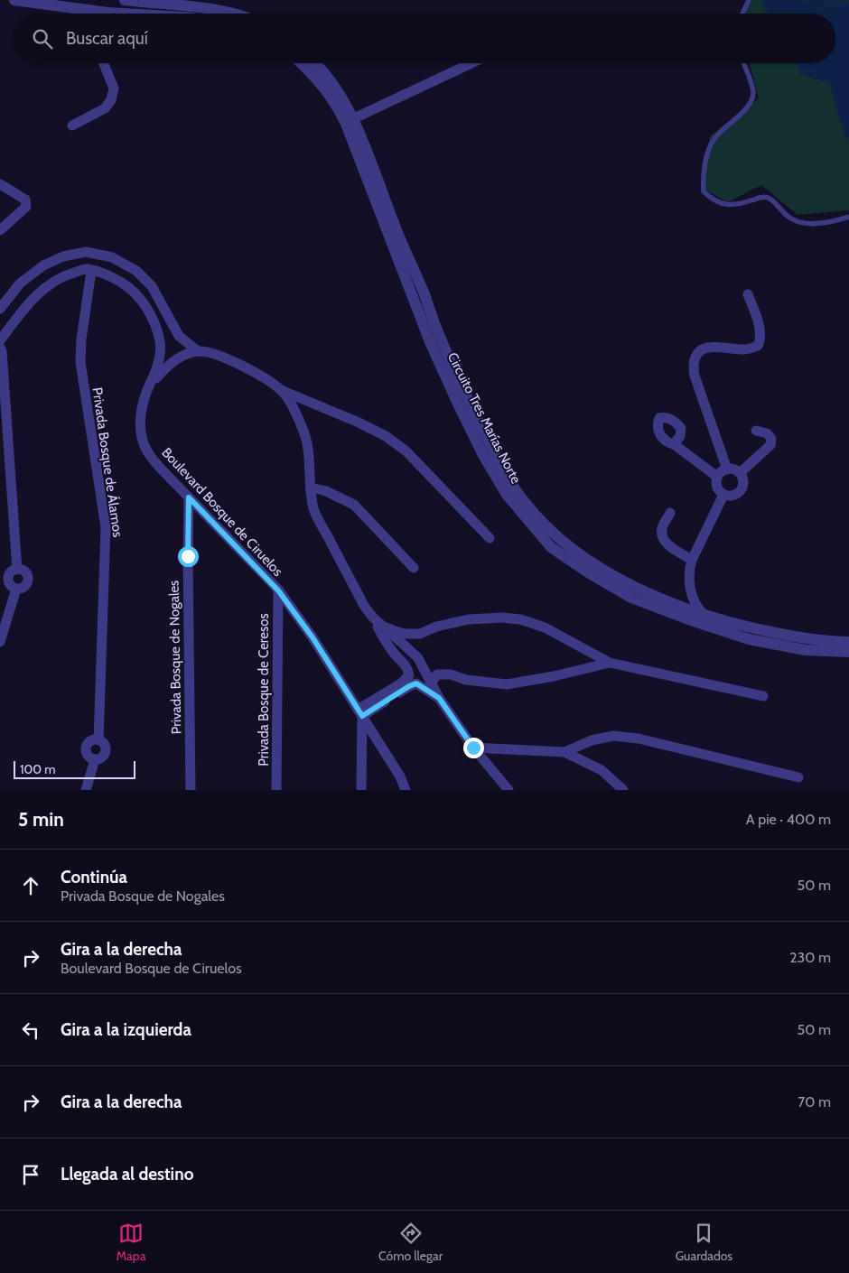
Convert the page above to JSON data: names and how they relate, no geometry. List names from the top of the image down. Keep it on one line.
{"streets":{"street":["Circuito Tres Marías Norte","Privada Bosque de Álamos","Boulevard Bosque de Ciruelos","Privada Bosque de Nogales","Privada Bosque de Ceresos"]},"crossings":[["Privada Bosque de Álamos","Boulevard Bosque de Ciruelos"],["Boulevard Bosque de Ciruelos","Privada Bosque de Nogales"],["Boulevard Bosque de Ciruelos","Privada Bosque de Ceresos"]],"scale_bar":"100 m","page":{"search":"Buscar aquí","scale":"100 m","heading":["5 min","A pie · 400 m"],"list":[["Continúa","Privada Bosque de Nogales","50 m"],["Gira a la derecha","Boulevard Bosque de Ciruelos","230 m"],["Gira a la izquierda","50 m"],["Gira a la derecha","70 m"],"Llegada al destino"],"nav":["Mapa","Cómo llegar","Guardados"]}}
